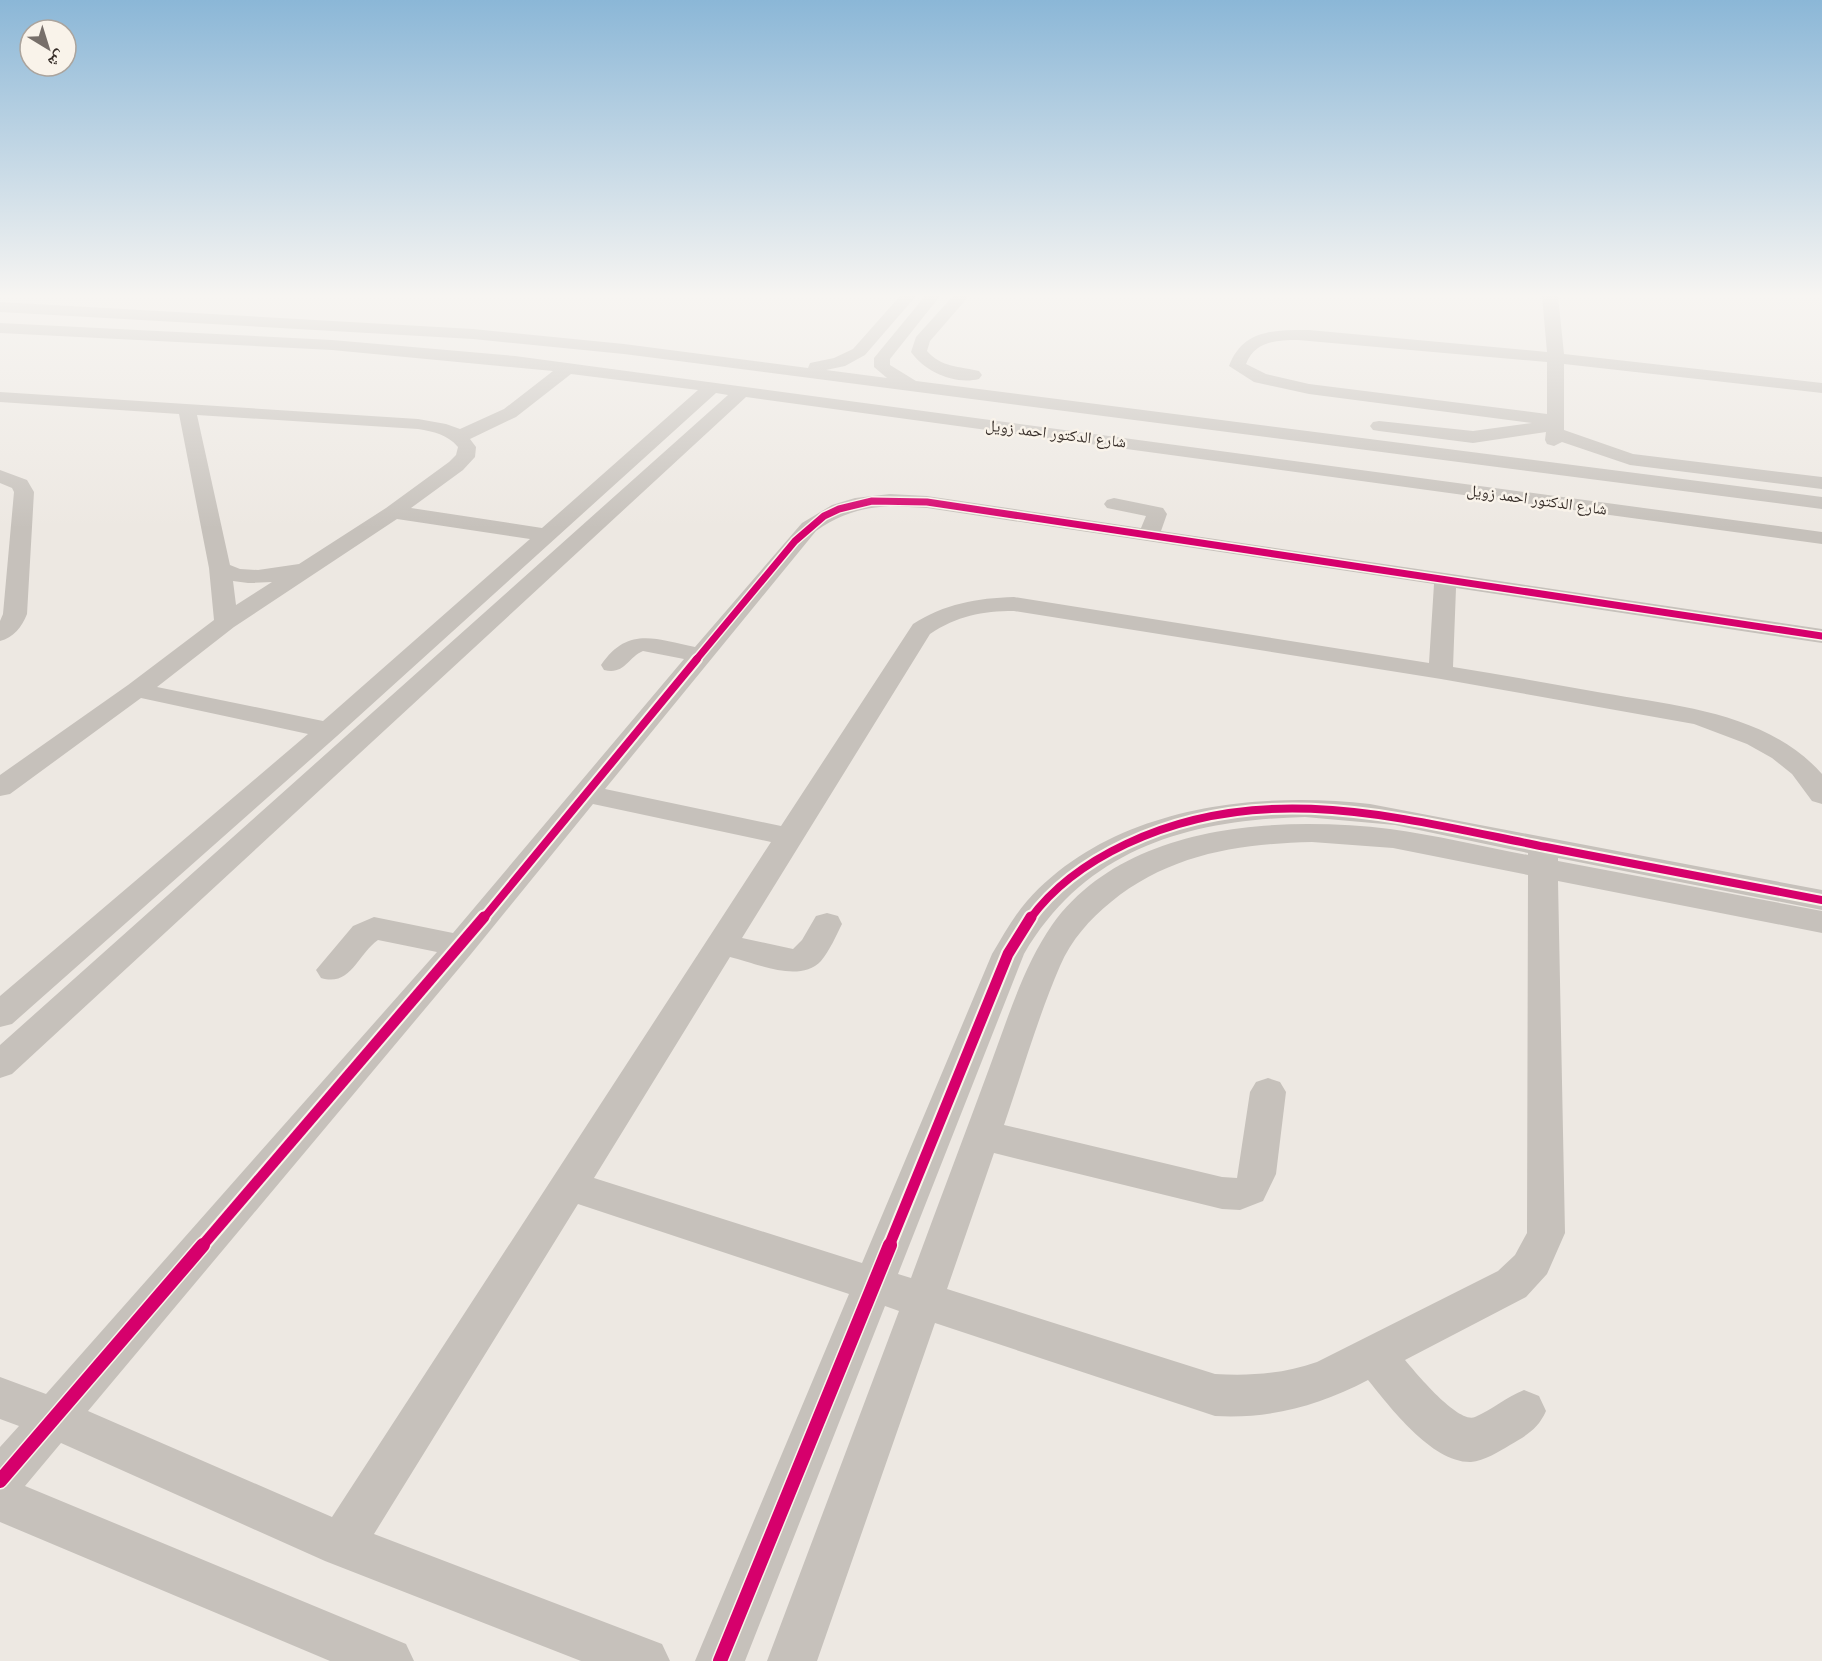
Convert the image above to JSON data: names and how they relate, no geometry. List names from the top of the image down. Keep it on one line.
{"streets":{"street":["شارع الدكتور احمد زويل"]},"north":"bottom right"}
